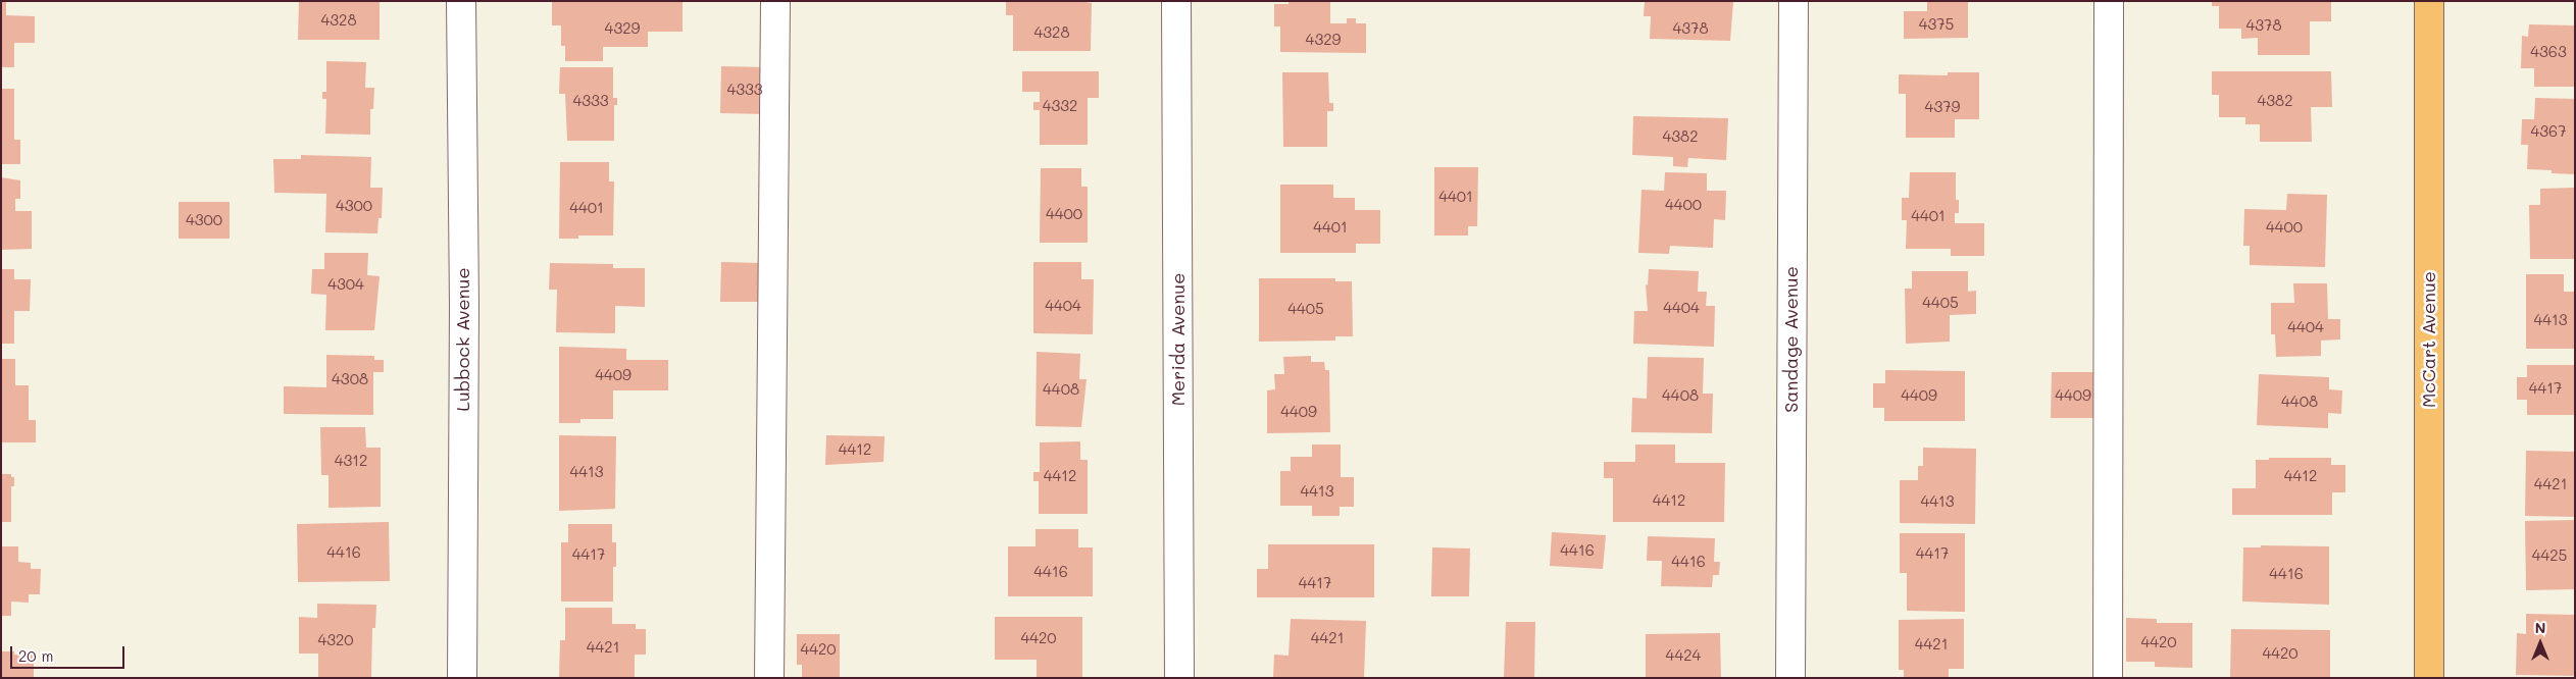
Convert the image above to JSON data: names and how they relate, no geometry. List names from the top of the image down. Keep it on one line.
{"streets":{"main road":["McCart Avenue"],"street":["Lubbock Avenue","Merida Avenue","Sandage Avenue"]},"house_numbers":["4328","4375","4378","4329","4378","4328","4329","4363","4333","4333","4382","4332","4379","4367","4382","4401","4400","4300","4401","4400","4401","4300","4401","4400","4304","4405","4404","4404","4405","4413","4404","4409","4308","4417","4408","4408","4409","4409","4408","4409","4412","4312","4413","4412","4412","4421","4413","4412","4413","4416","4416","4417","4417","4425","4416","4416","4416","4417","4420","4421","4320","4420","4421","4421","4420","4420","4424"],"scale_bar":"20 m","north":"top"}
